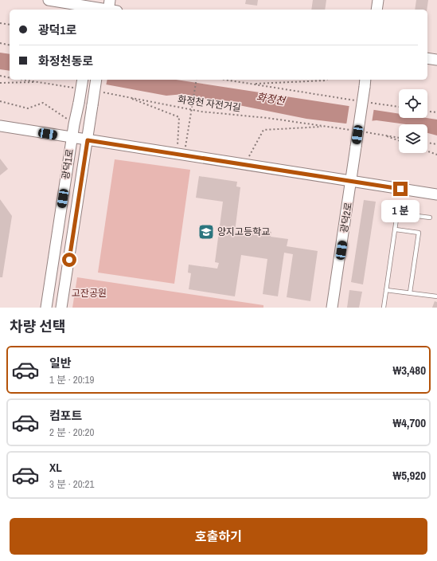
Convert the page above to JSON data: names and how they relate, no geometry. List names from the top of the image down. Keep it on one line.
{"streets":{"street":["광덕1로","광덕2로"],"path":["화정천 자전거길"]},"water":["화정천"],"parks":["고잔공원"],"places":{"school or university":["양지고등학교"]},"page":{"banner":["광덕1로","화정천동로"],"bubble":"1 분","heading":"차량 선택","list":[{"name":"일반","note":"1 분 · 20:19","value":"₩3,480"},{"name":"컴포트","note":"2 분 · 20:20","value":"₩4,700"},{"name":"XL","note":"3 분 · 20:21","value":"₩5,920"}],"buttons":"호출하기"}}
